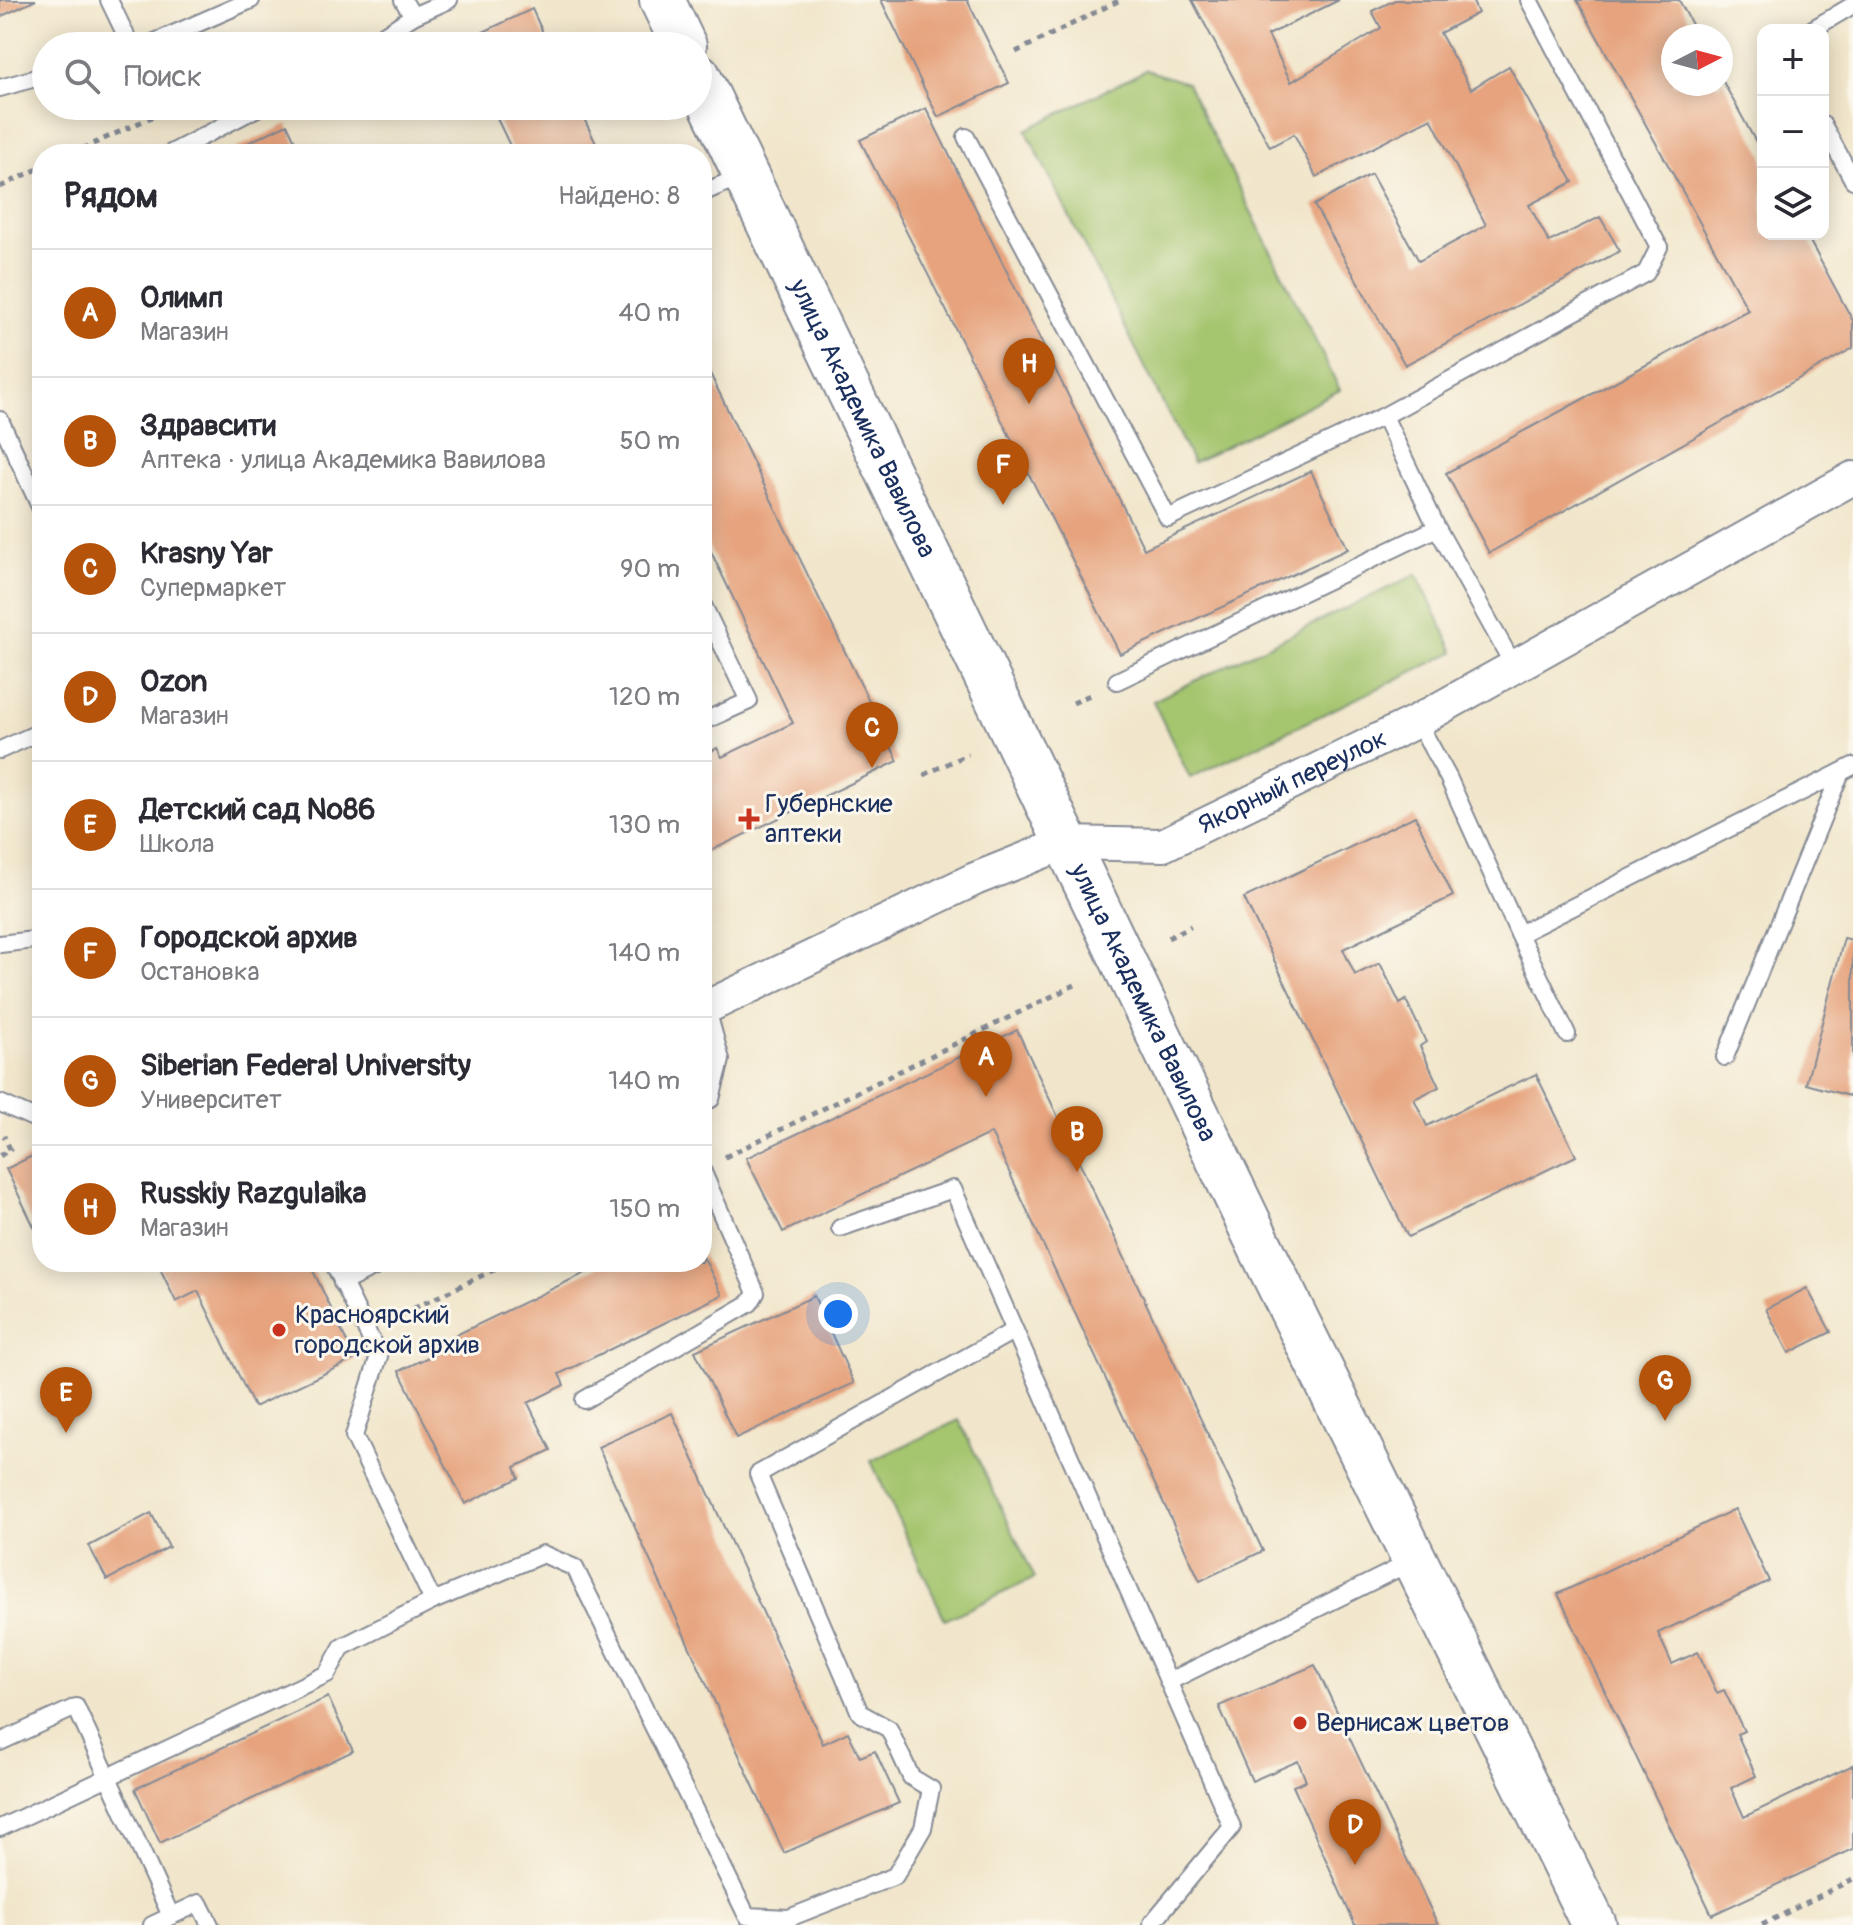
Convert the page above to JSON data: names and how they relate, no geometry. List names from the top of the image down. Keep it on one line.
{"streets":{"street":["улица Академика Вавилова","Якорный переулок"]},"crossings":[["улица Академика Вавилова","Якорный переулок"]],"places":{"health":["Губернские аптеки"],"other":["Красноярский городской архив","Вернисаж цветов"]},"north":"right","page":{"map_buttons":["+","−"],"search":"Поиск","heading":["Рядом","Найдено: 8"],"list":[{"mark":"A","name":"Олимп","note":"Магазин","value":"40 m"},{"mark":"B","name":"Здравсити","note":"Аптека · улица Академика Вавилова","value":"50 m"},{"mark":"C","name":"Krasny Yar","note":"Супермаркет","value":"90 m"},{"mark":"D","name":"Ozon","note":"Магазин","value":"120 m"},{"mark":"E","name":"Детский сад №86","note":"Школа","value":"130 m"},{"mark":"F","name":"Городской архив","note":"Остановка","value":"140 m"},{"mark":"G","name":"Siberian Federal University","note":"Университет","value":"140 m"},{"mark":"H","name":"Russkiy Razgulaika","note":"Магазин","value":"150 m"}],"pins":["H","F","C","A","B","G","E","D"]}}
